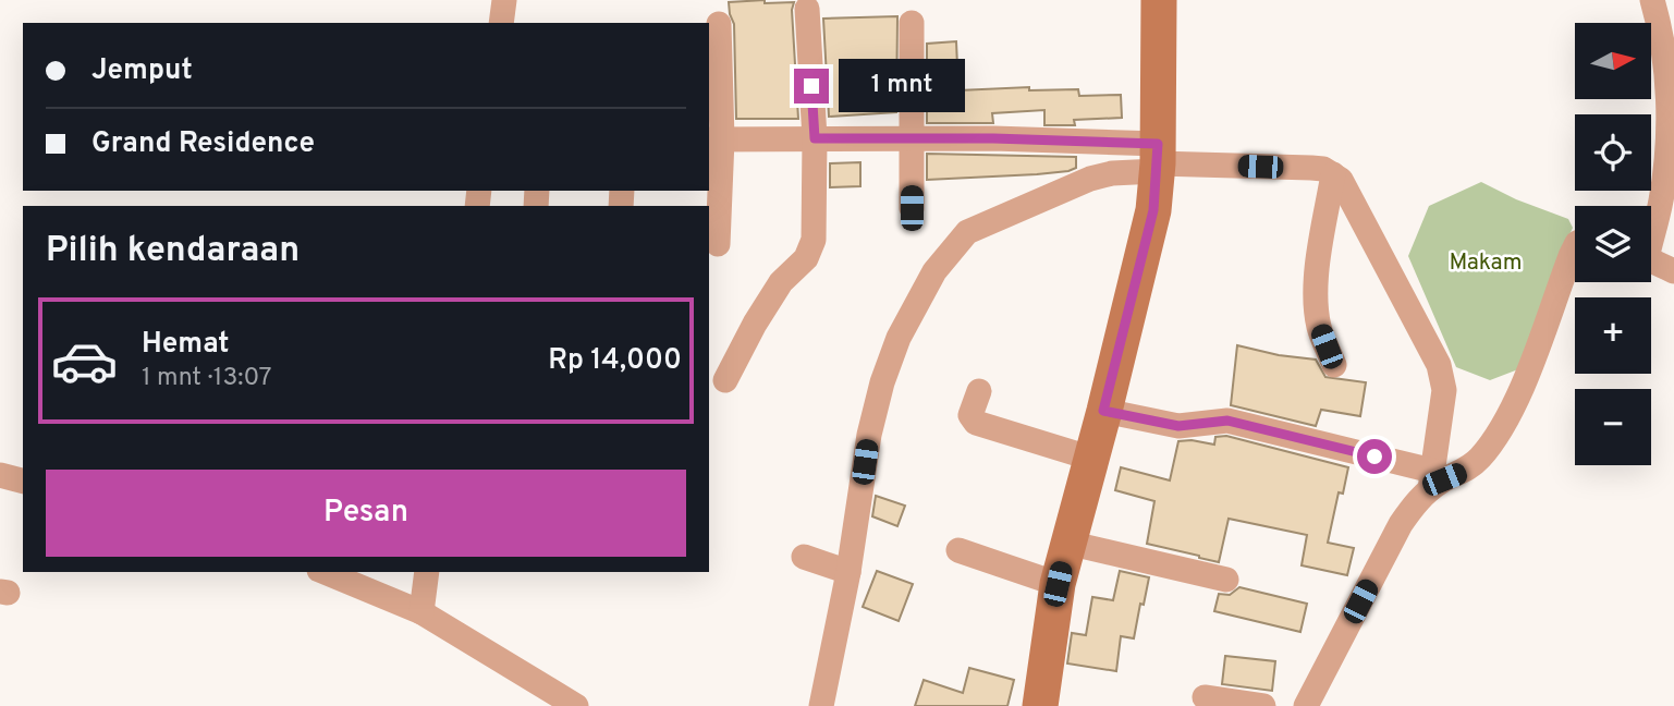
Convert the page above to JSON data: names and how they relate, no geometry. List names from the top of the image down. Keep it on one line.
{"parks":["Makam"],"north":"right","page":{"map_buttons":["+","−"],"banner":["Jemput","Grand Residence"],"bubble":"1 mnt","heading":"Pilih kendaraan","list":[{"name":"Hemat","note":"1 mnt · 13:07","value":"Rp 14,000"}],"buttons":"Pesan"}}
